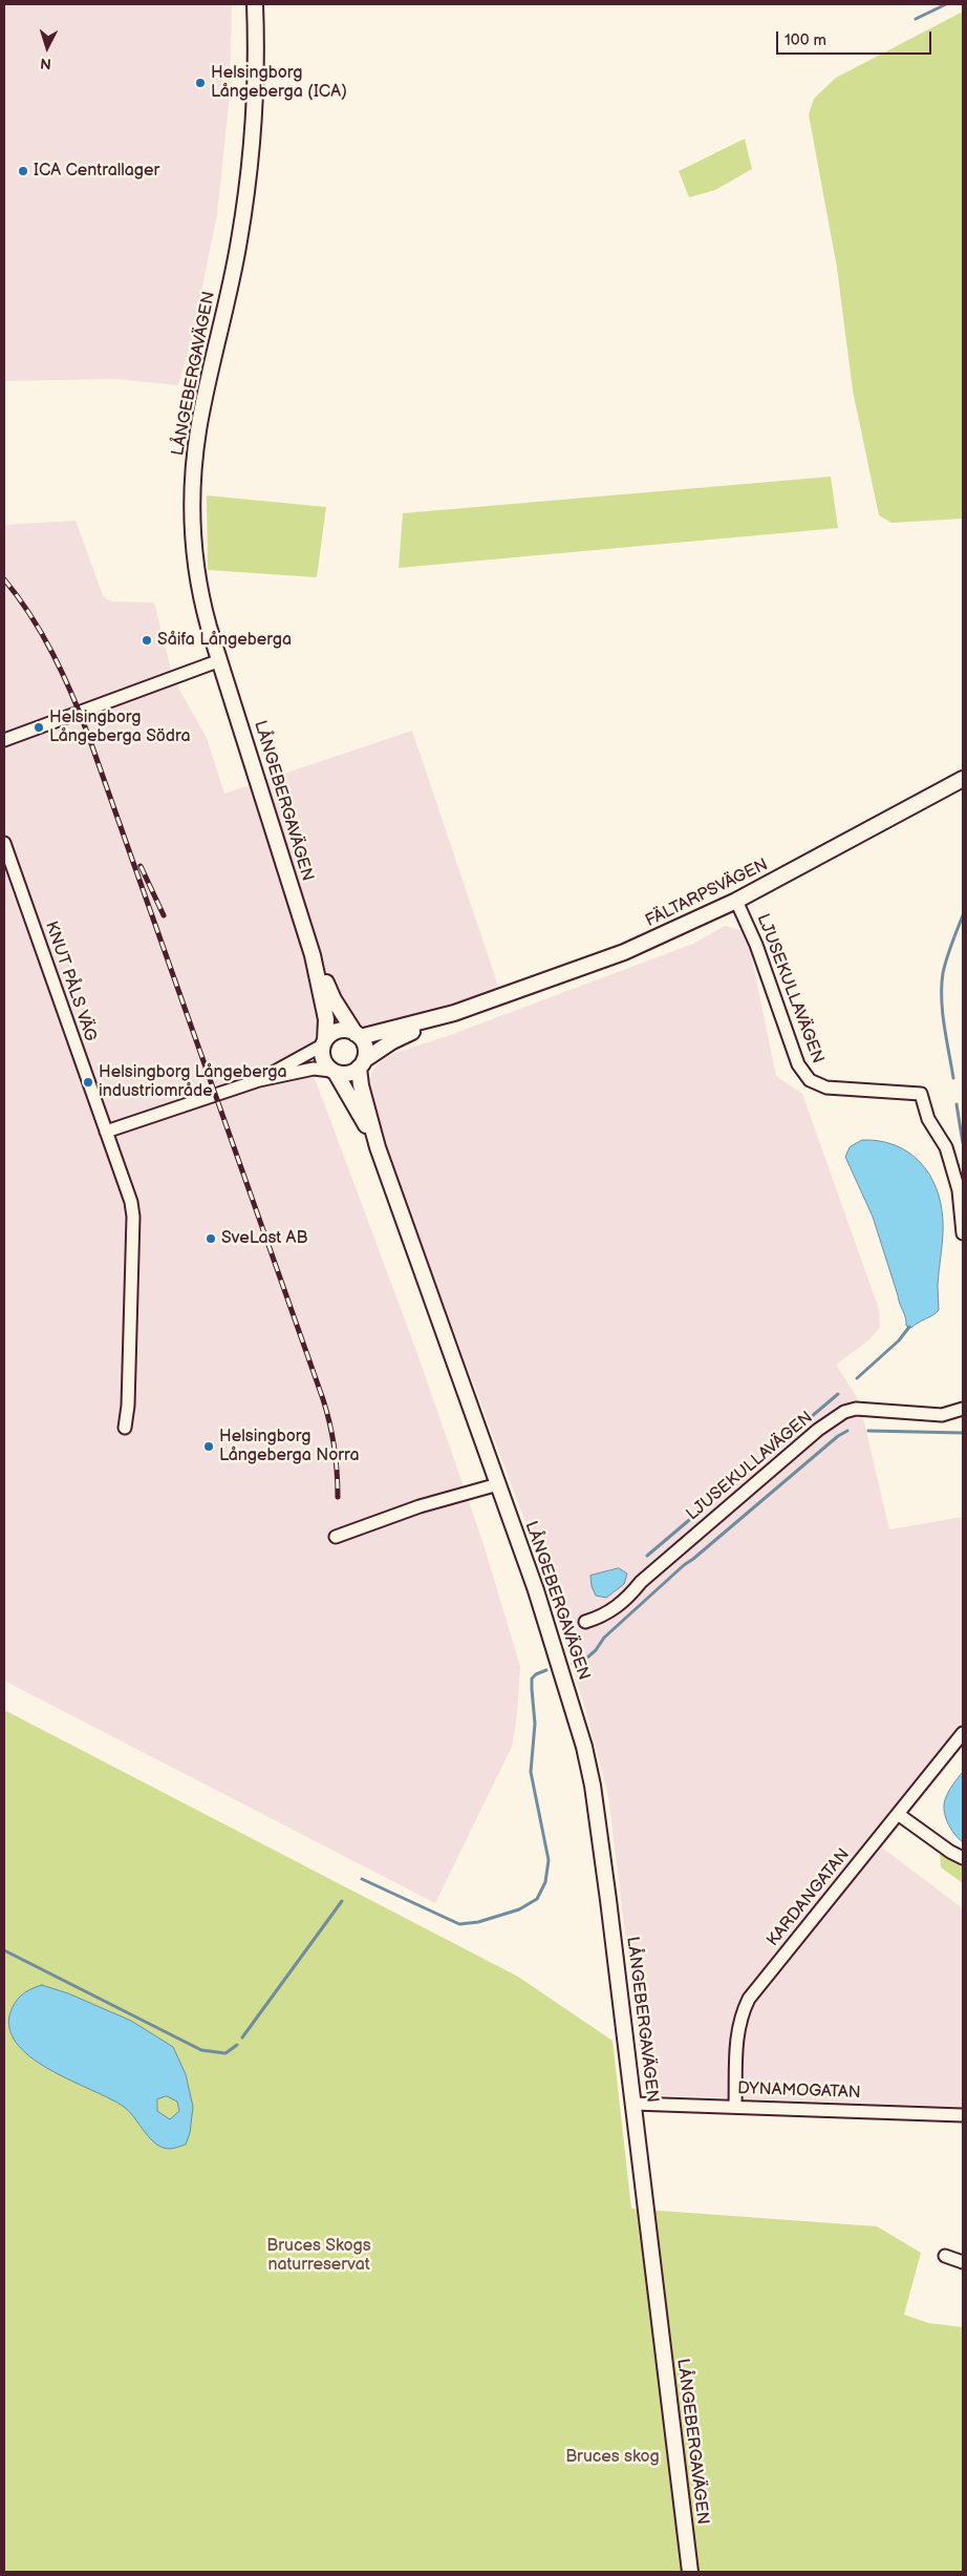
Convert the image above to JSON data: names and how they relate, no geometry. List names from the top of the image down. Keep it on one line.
{"streets":{"street":["LÅNGEBERGAVÄGEN","FÄLTARPSVÄGEN","KNUT PÅLS VÄG","LJUSEKULLAVÄGEN","KARDANGATAN","DYNAMOGATAN"]},"crossings":[["LÅNGEBERGAVÄGEN","FÄLTARPSVÄGEN"],["LÅNGEBERGAVÄGEN","DYNAMOGATAN"],["FÄLTARPSVÄGEN","LJUSEKULLAVÄGEN"],["KARDANGATAN","DYNAMOGATAN"]],"parks":["Bruces Skogs naturreservat","Bruces skog"],"places":["Helsingborg Långeberga (ICA)","ICA Centrallager","Såifa Långeberga","Helsingborg Långeberga Södra","Helsingborg Långeberga industriområde","SveLast AB","Helsingborg Långeberga Norra"],"scale_bar":"100 m","north":"bottom"}
